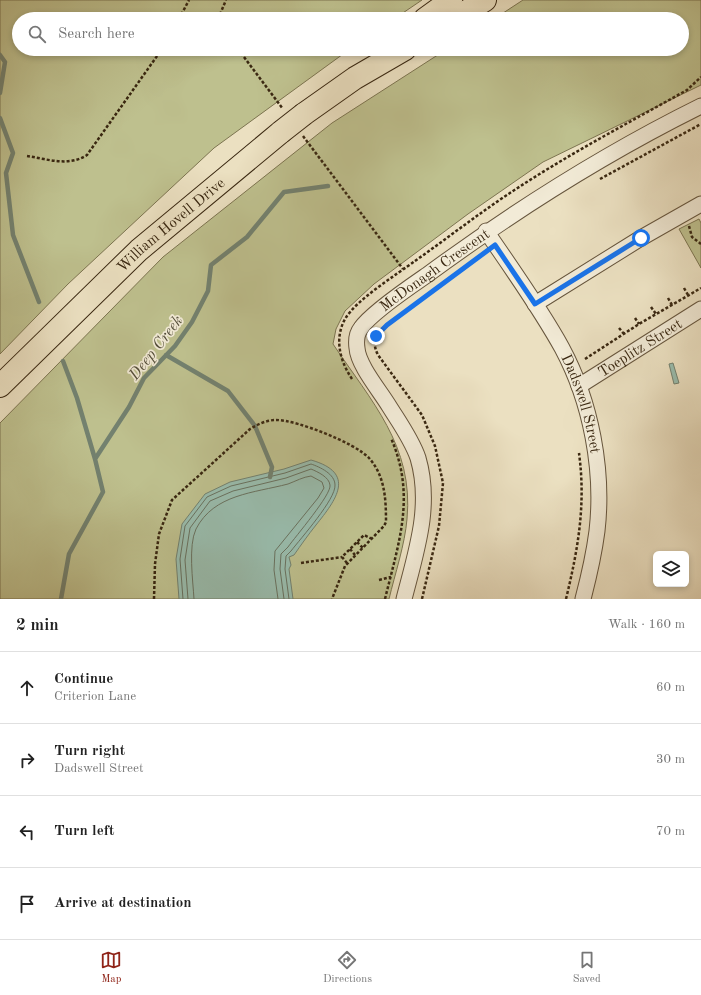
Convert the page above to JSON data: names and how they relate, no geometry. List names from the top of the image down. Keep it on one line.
{"streets":{"main road":["William Hovell Drive"],"street":["McDonagh Crescent","Toeplitz Street","Dadswell Street"]},"crossings":[["McDonagh Crescent","Dadswell Street"],["Toeplitz Street","Dadswell Street"]],"water":["Deep Creek"],"page":{"search":"Search here","heading":["2 min","Walk · 160 m"],"list":[["Continue","Criterion Lane","60 m"],["Turn right","Dadswell Street","30 m"],["Turn left","70 m"],"Arrive at destination"],"nav":["Map","Directions","Saved"]}}
